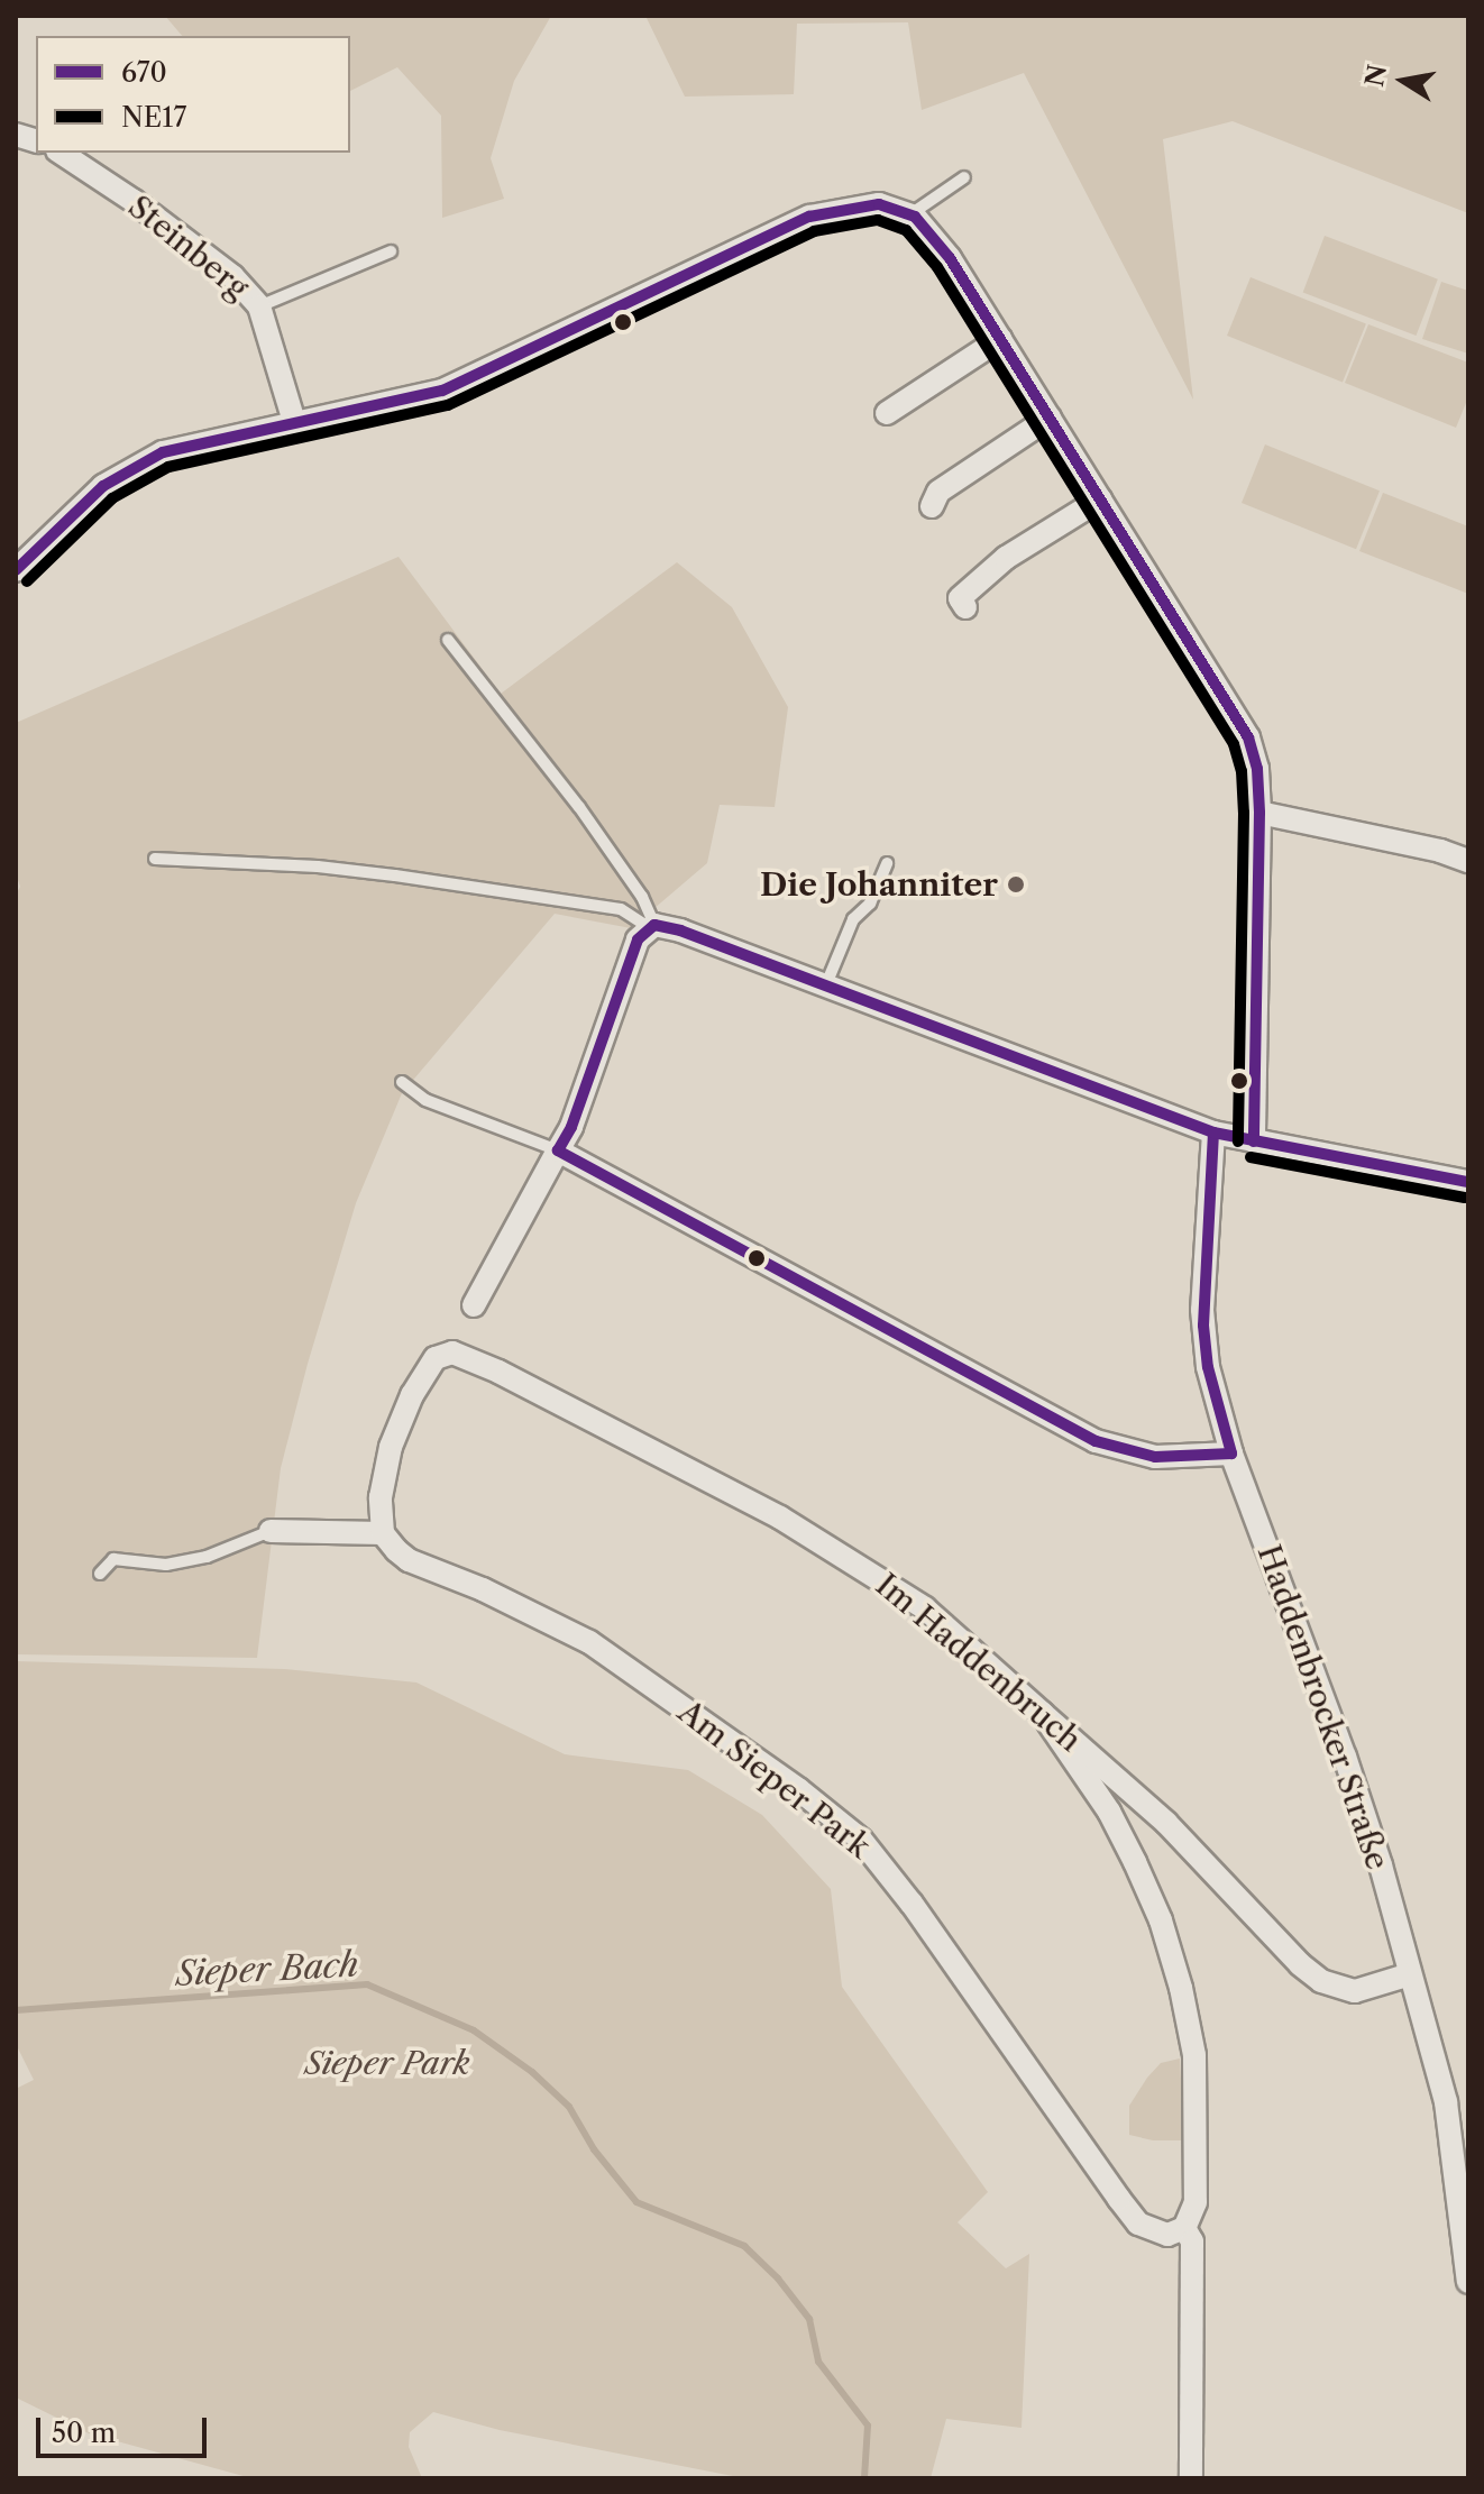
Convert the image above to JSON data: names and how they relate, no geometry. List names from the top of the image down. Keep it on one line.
{"streets":{"street":["Steinberg","Im Haddenbruch","Haddenbrocker Straße","Am Sieper Park"]},"crossings":[["Im Haddenbruch","Haddenbrocker Straße"],["Im Haddenbruch","Am Sieper Park"]],"water":["Sieper Bach"],"parks":["Sieper Park"],"places":["Die Johanniter"],"lines":["transit line 670","transit line NE17"],"legend":["670","NE17"],"scale_bar":"50 m","north":"left"}
